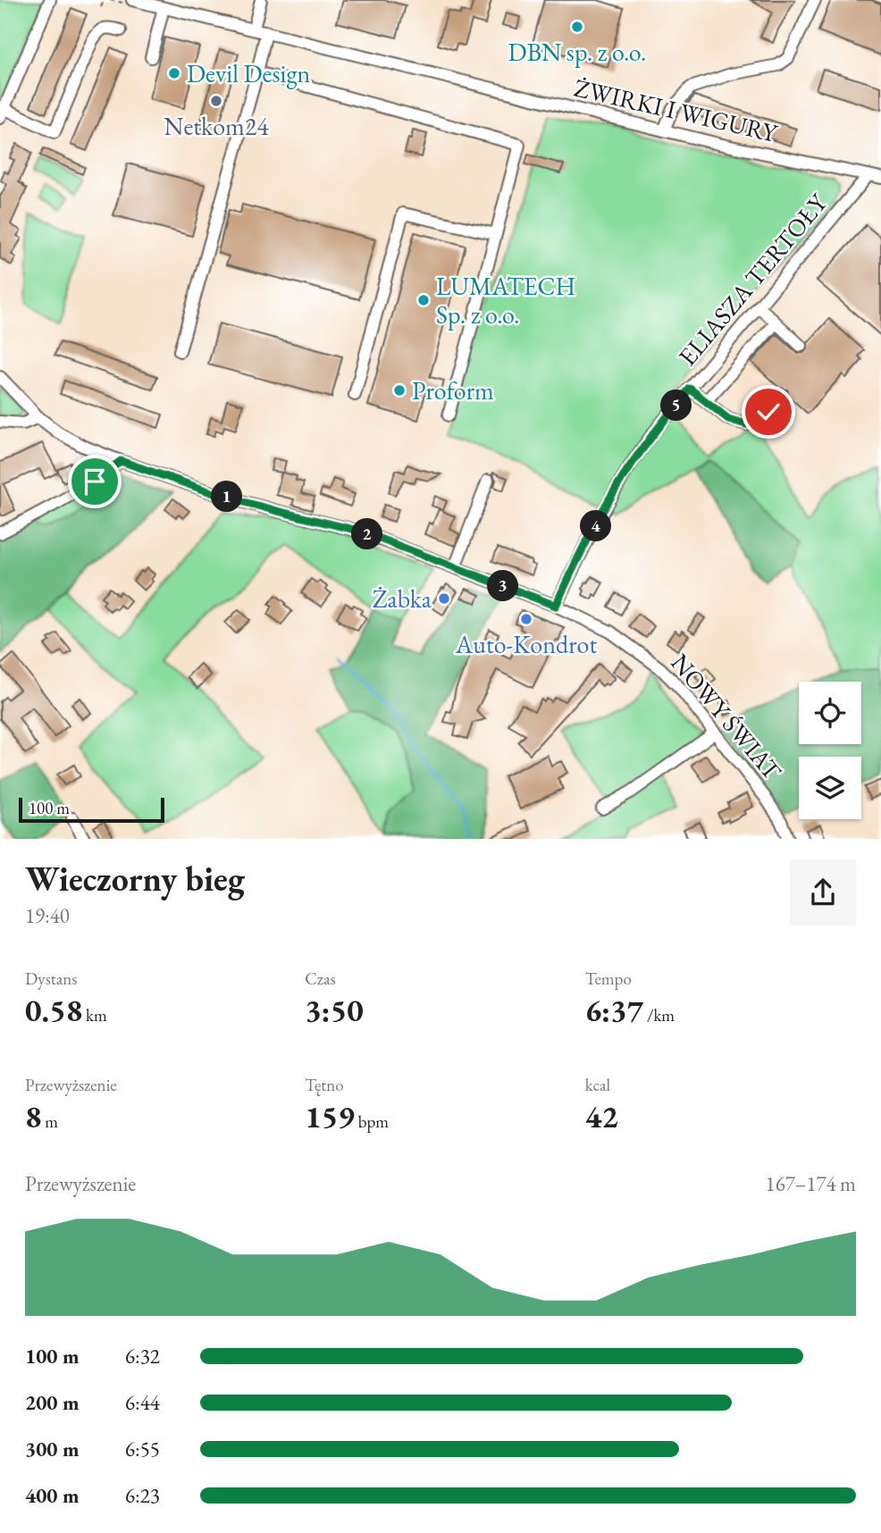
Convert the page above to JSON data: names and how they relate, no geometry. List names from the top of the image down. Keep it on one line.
{"streets":{"street":["ŻWIRKI I WIGURY","ELIASZA TERTOŁY","NOWY ŚWIAT"]},"crossings":[["ŻWIRKI I WIGURY","ELIASZA TERTOŁY"],["ELIASZA TERTOŁY","NOWY ŚWIAT"]],"places":["DBN sp. z o.o.","Devil Design","Netkom24","LUMATECH Sp. z o.o.","Proform","Żabka","Auto-Kondrot"],"scale_bar":"100 m","page":{"pins":["5","1","4","2","3"],"scale":"100 m","heading":["Wieczorny bieg","19:40"],"stats":[["Dystans","0.58 km"],["Czas","3:50"],["Tempo","6:37 /km"],["Przewyższenie","8 m"],["Tętno","159 bpm"],["kcal","42"]],"chart":["Przewyższenie","167–174 m"],"list":[{"name":"100 m","note":"6:32"},{"name":"200 m","note":"6:44"},{"name":"300 m","note":"6:55"},{"name":"400 m","note":"6:23"}]}}
